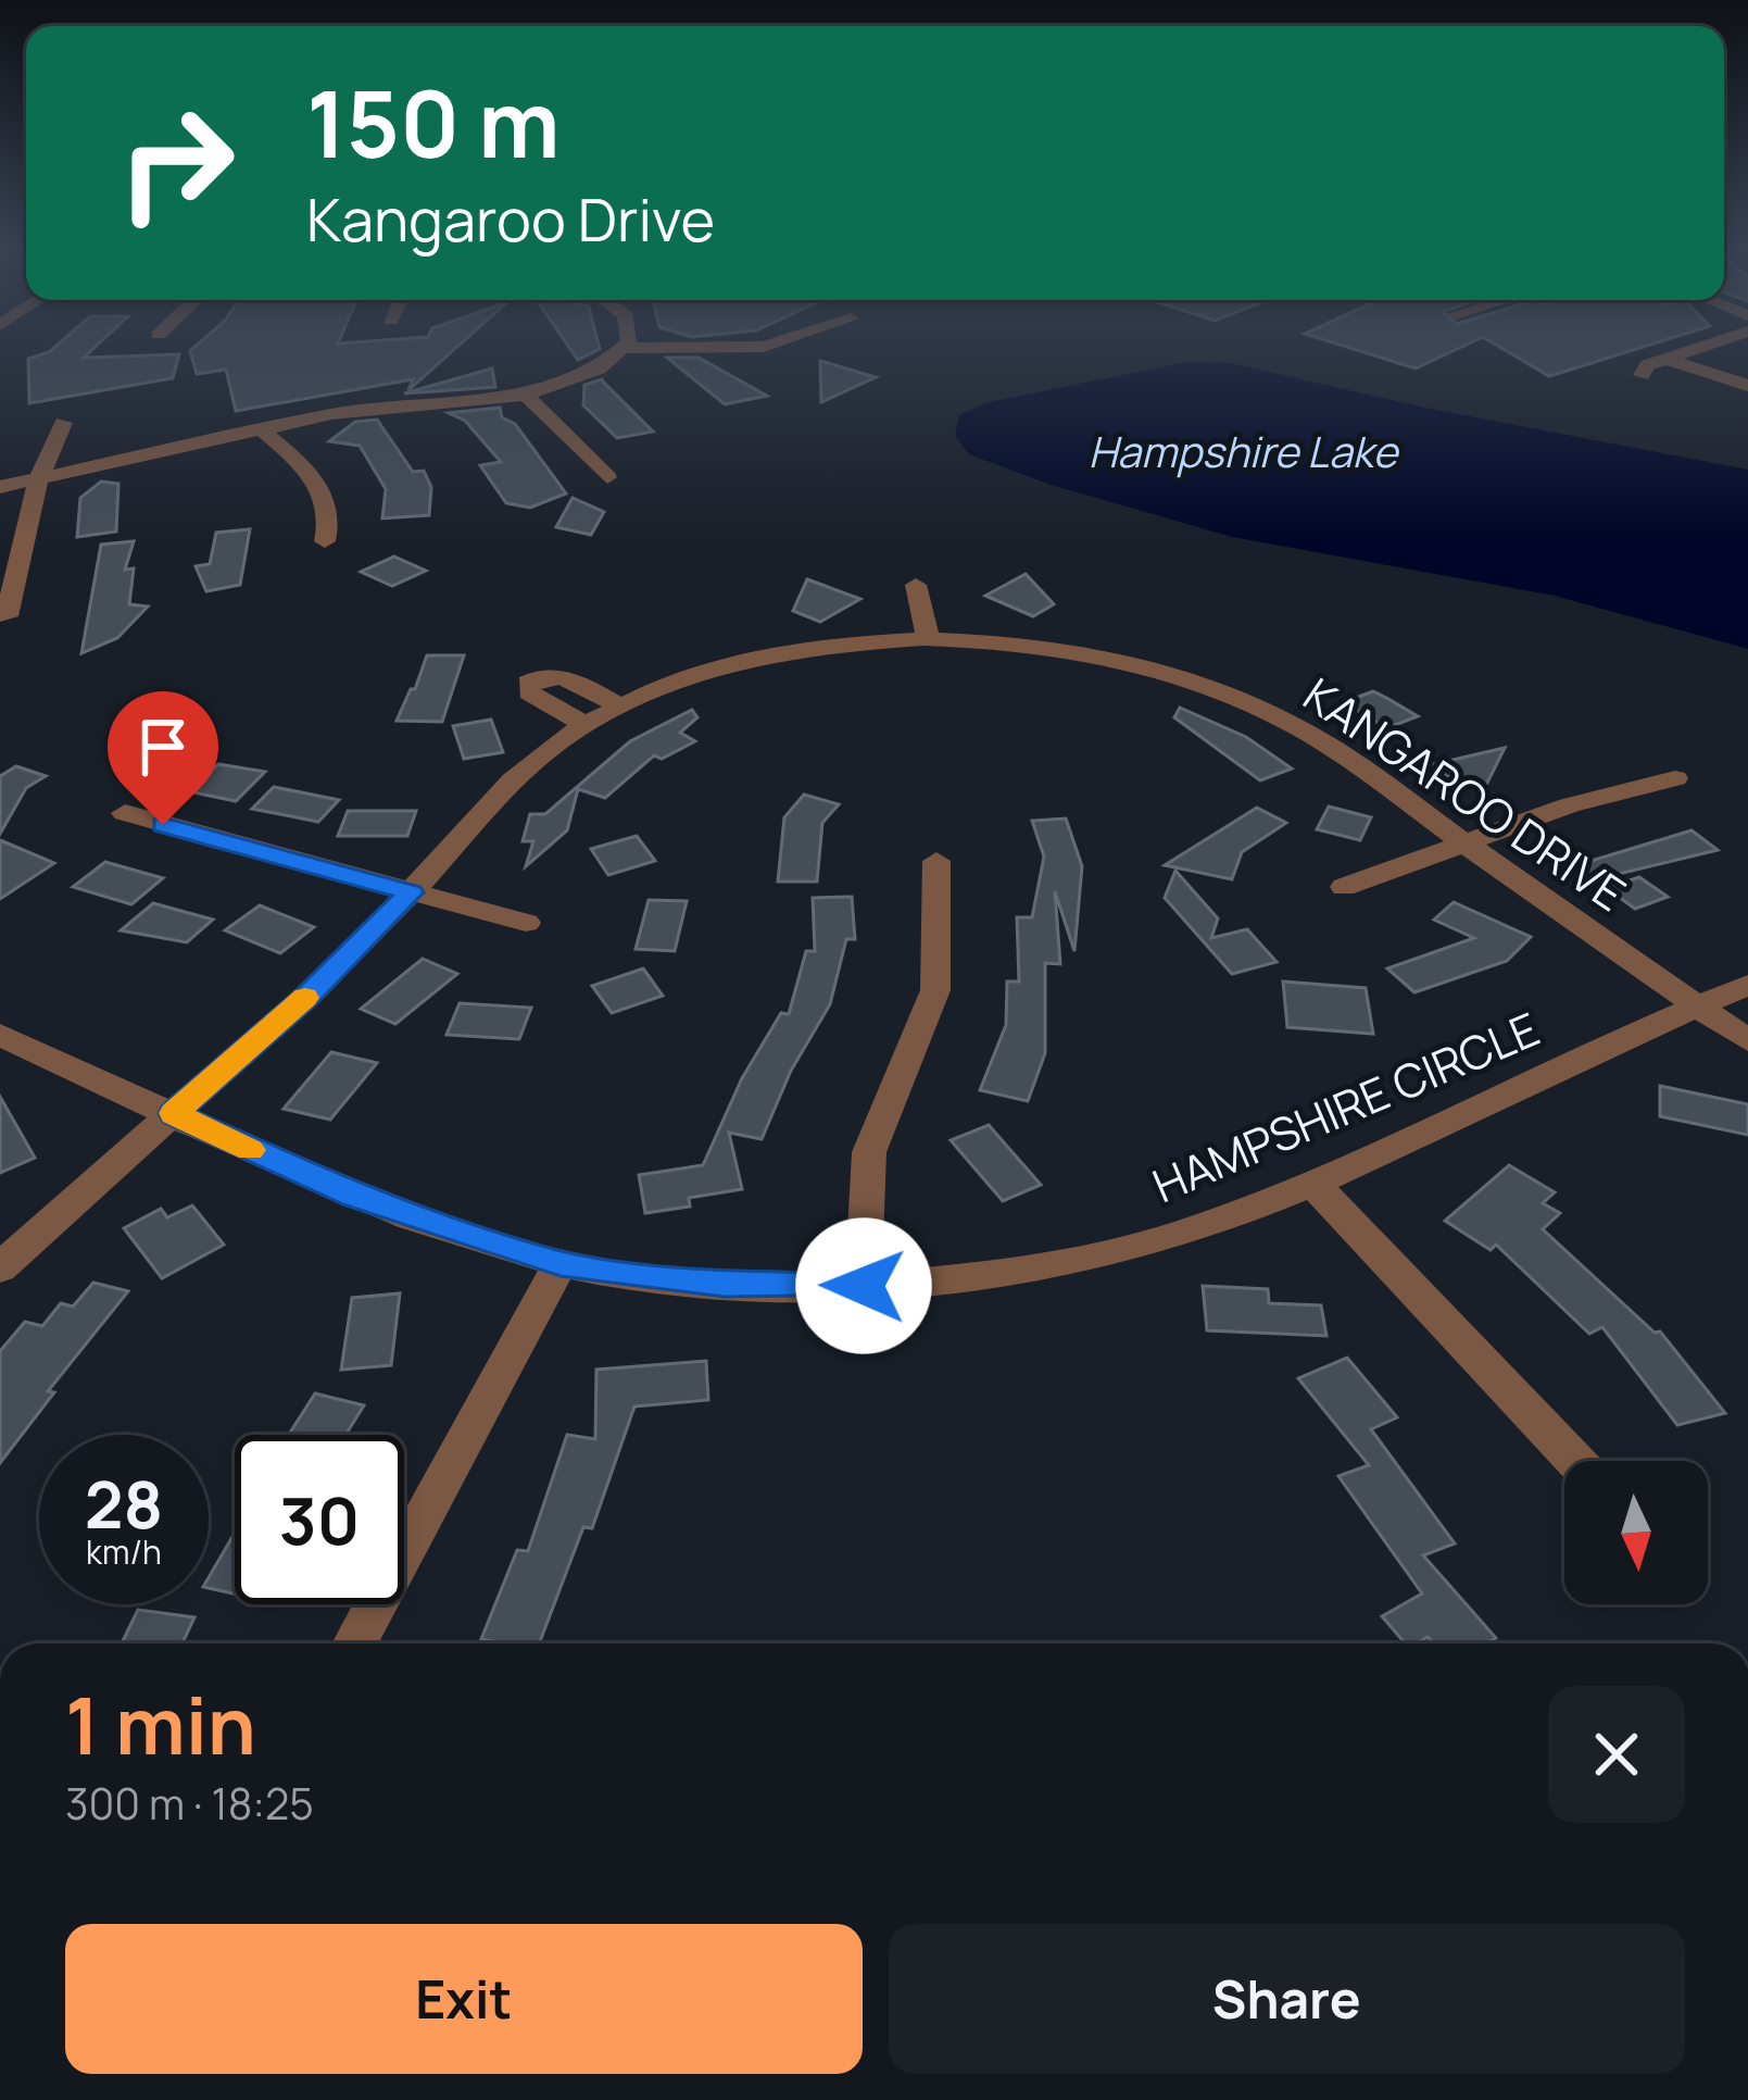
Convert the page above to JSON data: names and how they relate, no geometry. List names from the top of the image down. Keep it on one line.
{"streets":{"street":["KANGAROO DRIVE","HAMPSHIRE CIRCLE"]},"crossings":[["KANGAROO DRIVE","HAMPSHIRE CIRCLE"]],"water":["Hampshire Lake"],"north":"bottom","page":{"turn":["150 m","Kangaroo Drive"],"speed":"28 km/h","limit":"30","heading":["1 min","300 m · 18:25"],"buttons":["Exit","Share"]}}
